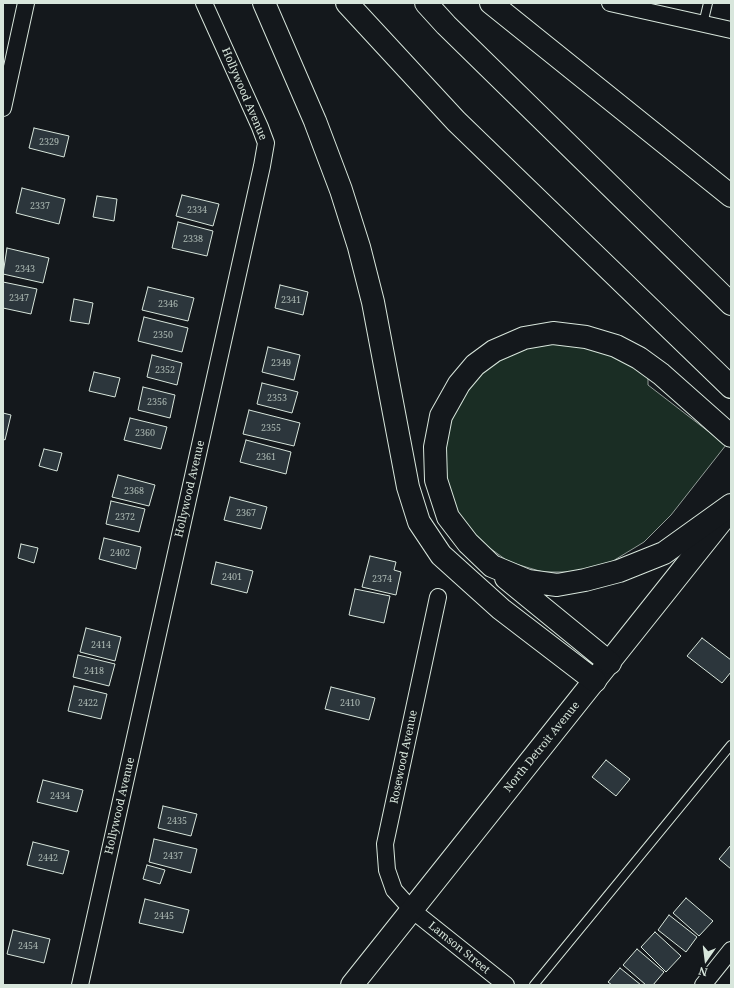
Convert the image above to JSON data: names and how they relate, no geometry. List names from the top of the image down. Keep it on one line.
{"streets":{"main road":["North Detroit Avenue"],"street":["Hollywood Avenue","Rosewood Avenue","Lamson Street"]},"crossings":[["North Detroit Avenue","Rosewood Avenue"],["North Detroit Avenue","Lamson Street"],["Rosewood Avenue","Lamson Street"]],"house_numbers":["2329","2337","2334","2338","2343","2347","2341","2346","2350","2349","2352","2353","2356","2355","2360","2361","2368","2367","2372","2402","2401","2374","2414","2418","2422","2410","2434","2435","2437","2442","2445","2454"],"north":"bottom"}
